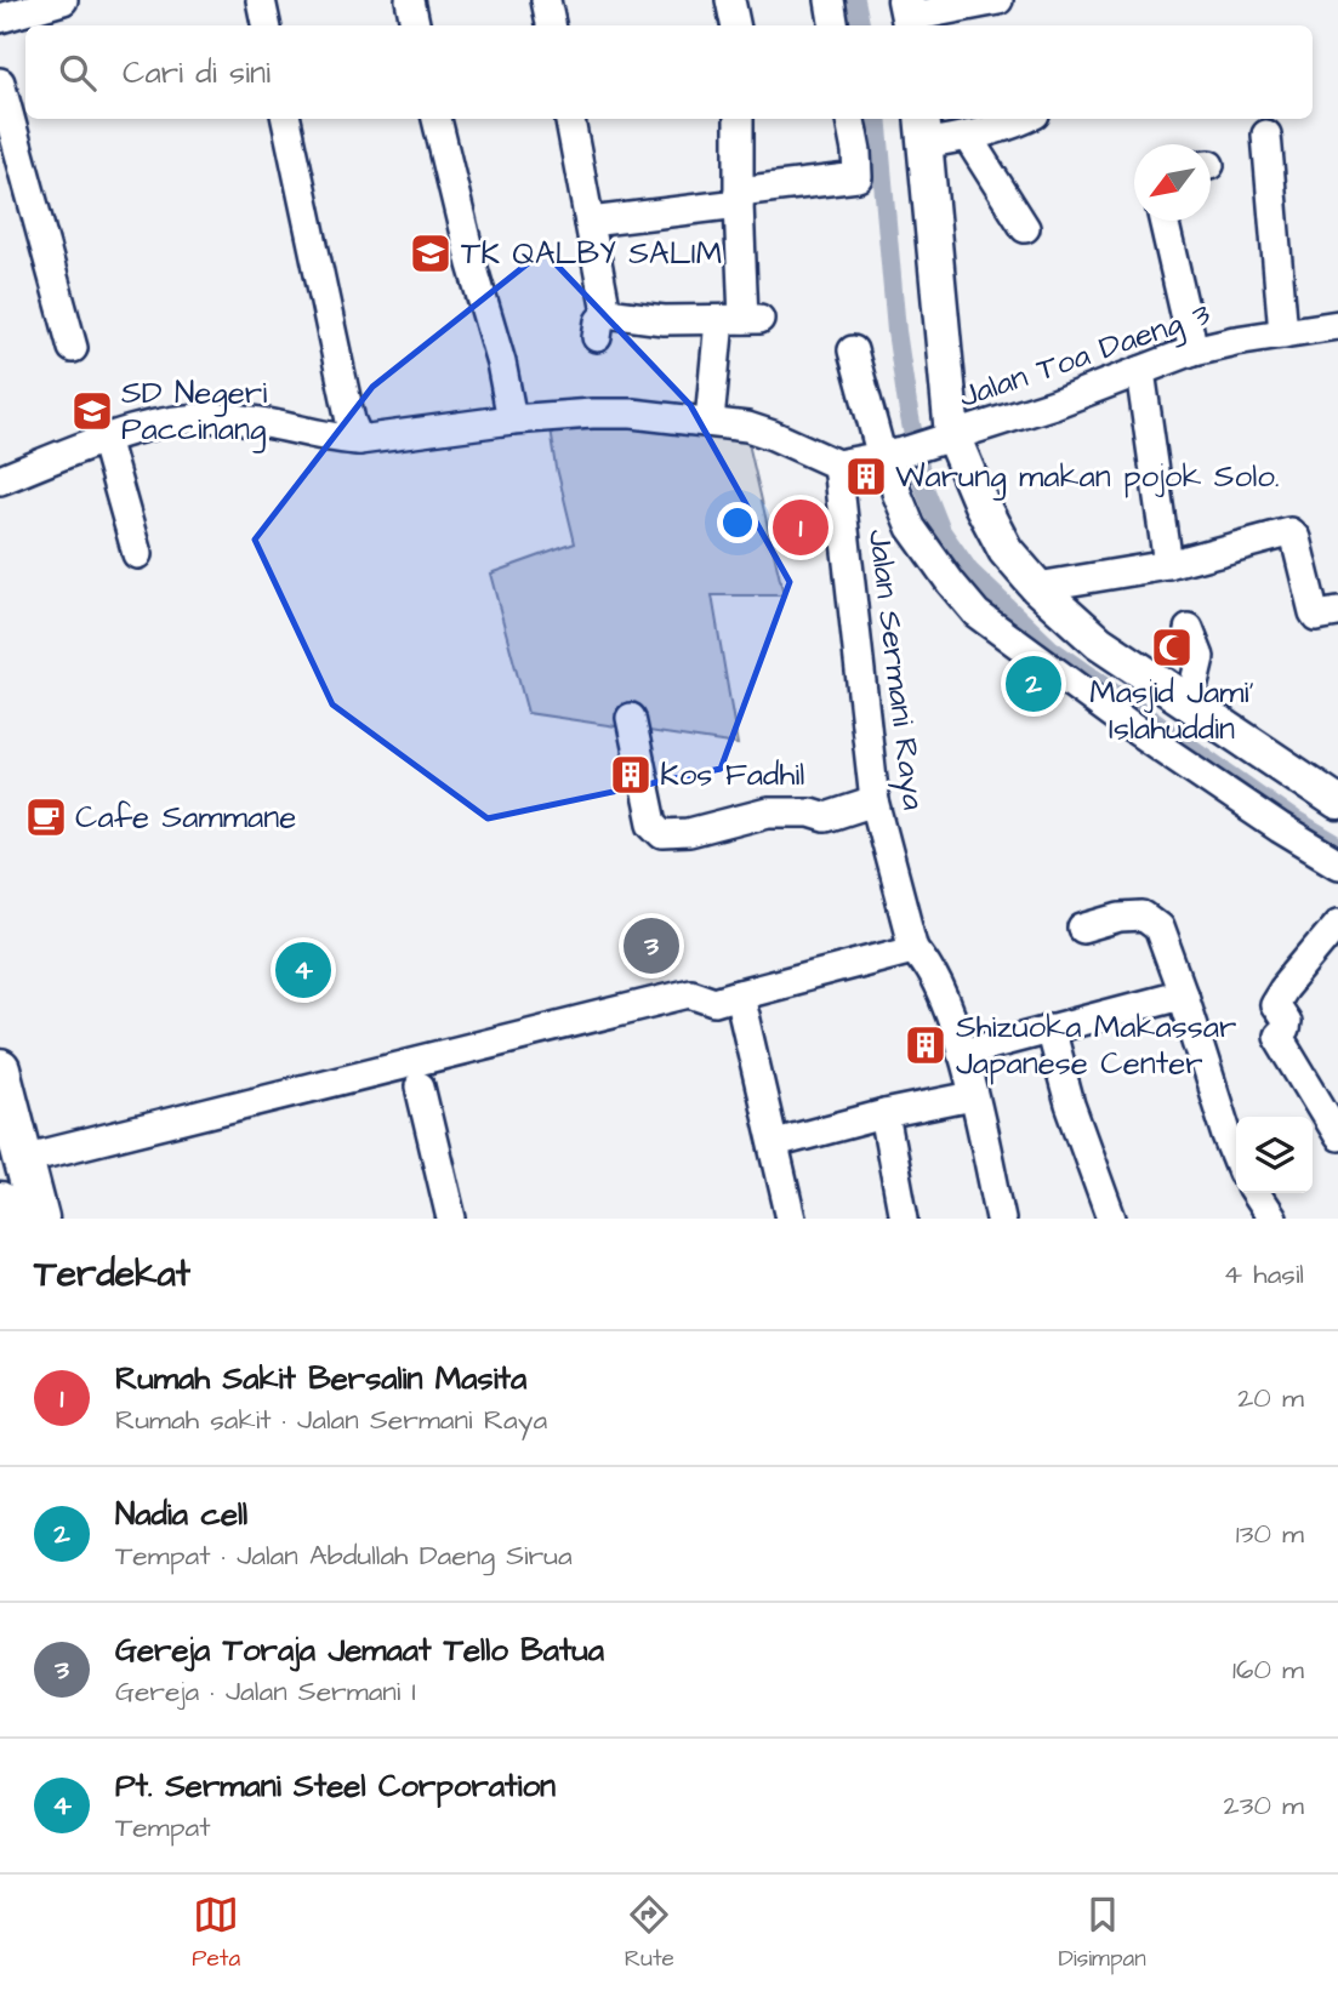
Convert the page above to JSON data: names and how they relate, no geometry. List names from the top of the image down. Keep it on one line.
{"streets":{"street":["Jalan Toa Daeng 3","Jalan Sermani Raya"]},"crossings":[["Jalan Toa Daeng 3","Jalan Sermani Raya"]],"places":{"school or university":["TK QALBY SALIM","SD Negeri Paccinang"],"building":["Warung makan pojok Solo.","Kos Fadhil","Shizuoka Makassar Japanese Center"],"mosque":["Masjid Jami' Islahuddin"],"cafe":["Cafe Sammane"]},"north":"bottom left","page":{"search":"Cari di sini","pins":["1","2","3","4"],"heading":["Terdekat","4 hasil"],"list":[{"mark":"1","name":"Rumah Sakit Bersalin Masita","note":"Rumah sakit · Jalan Sermani Raya","value":"20 m"},{"mark":"2","name":"Nadia cell","note":"Tempat · Jalan Abdullah Daeng Sirua","value":"130 m"},{"mark":"3","name":"Gereja Toraja Jemaat Tello Batua","note":"Gereja · Jalan Sermani I","value":"160 m"},{"mark":"4","name":"Pt. Sermani Steel Corporation","note":"Tempat","value":"230 m"}],"nav":["Peta","Rute","Disimpan"]}}
